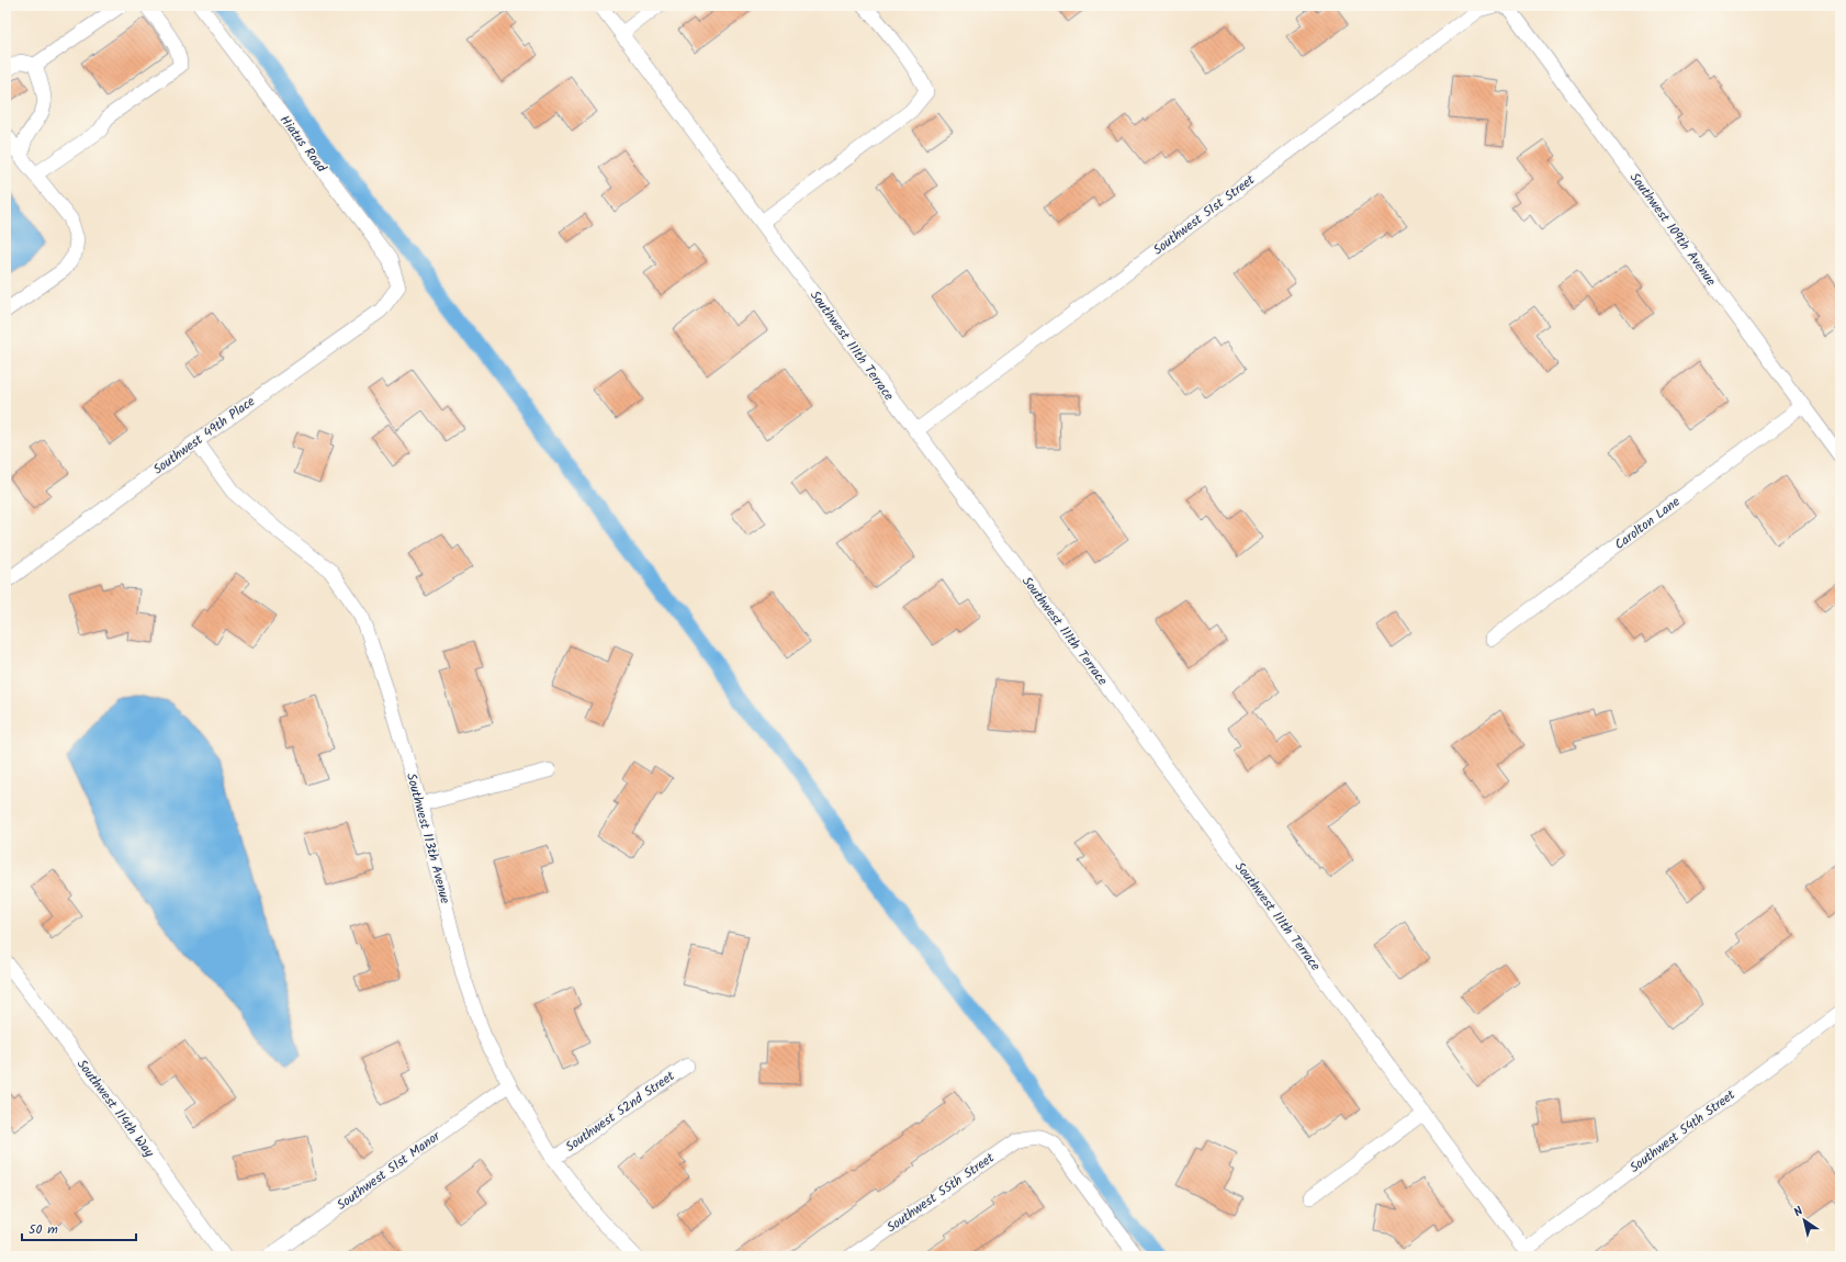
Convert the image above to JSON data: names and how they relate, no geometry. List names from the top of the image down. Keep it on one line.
{"streets":{"street":["Hiatus Road","Southwest 51st Street","Southwest 109th Avenue","Southwest 111th Terrace","Southwest 49th Place","Carolton Lane","Southwest 113th Avenue","Southwest 114th Way","Southwest 52nd Street","Southwest 54th Street","Southwest 51st Manor","Southwest 55th Street"]},"crossings":[["Hiatus Road","Southwest 49th Place"],["Southwest 51st Street","Southwest 111th Terrace"],["Southwest 109th Avenue","Carolton Lane"],["Southwest 111th Terrace","Southwest 54th Street"],["Southwest 49th Place","Southwest 113th Avenue"],["Southwest 113th Avenue","Southwest 52nd Street"],["Southwest 113th Avenue","Southwest 51st Manor"]],"scale_bar":"50 m","north":"top left"}
